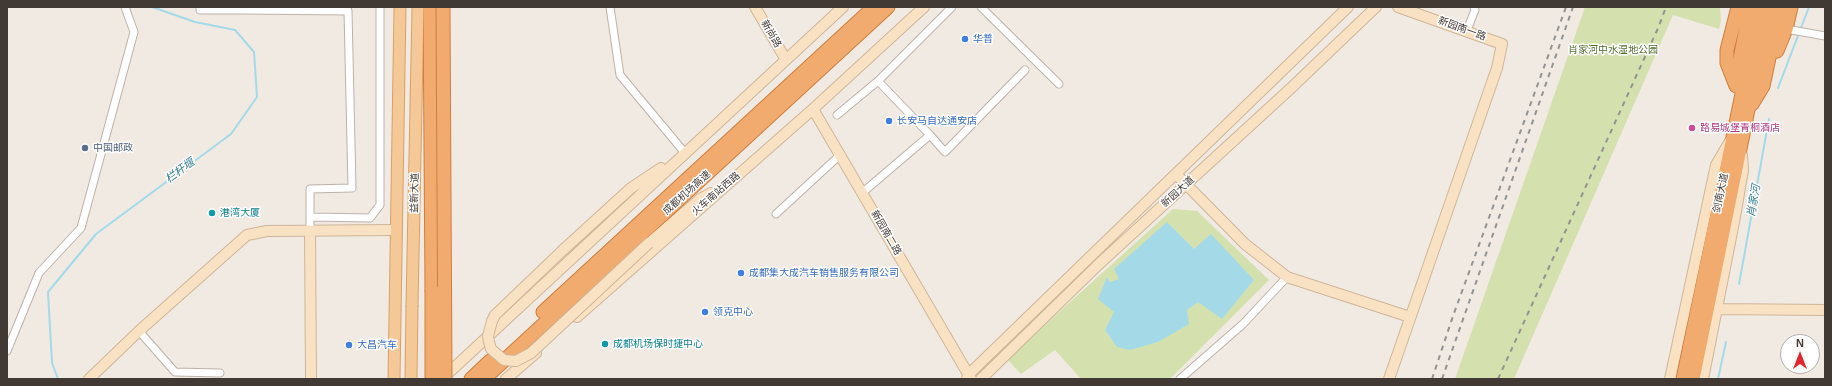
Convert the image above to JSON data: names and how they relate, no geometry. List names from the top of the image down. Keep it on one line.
{"streets":{"highway":["成都机场高速","剑南大道"],"main road":["益新大道"],"street":["新园南一路","新尚路","新园大道","火车南站西路","新园南二路"]},"crossings":[["新园大道","新园南二路"],["火车南站西路","新园南二路"]],"water":["栏杆堰","肖家河"],"parks":["肖家河中水湿地公园"],"places":["华普","长安马自达通安店","路易城堡青桐酒店","中国邮政","港湾大厦","成都集大成汽车销售服务有限公司","领克中心","成都机场保时捷中心","大昌汽车"],"north":"top"}
